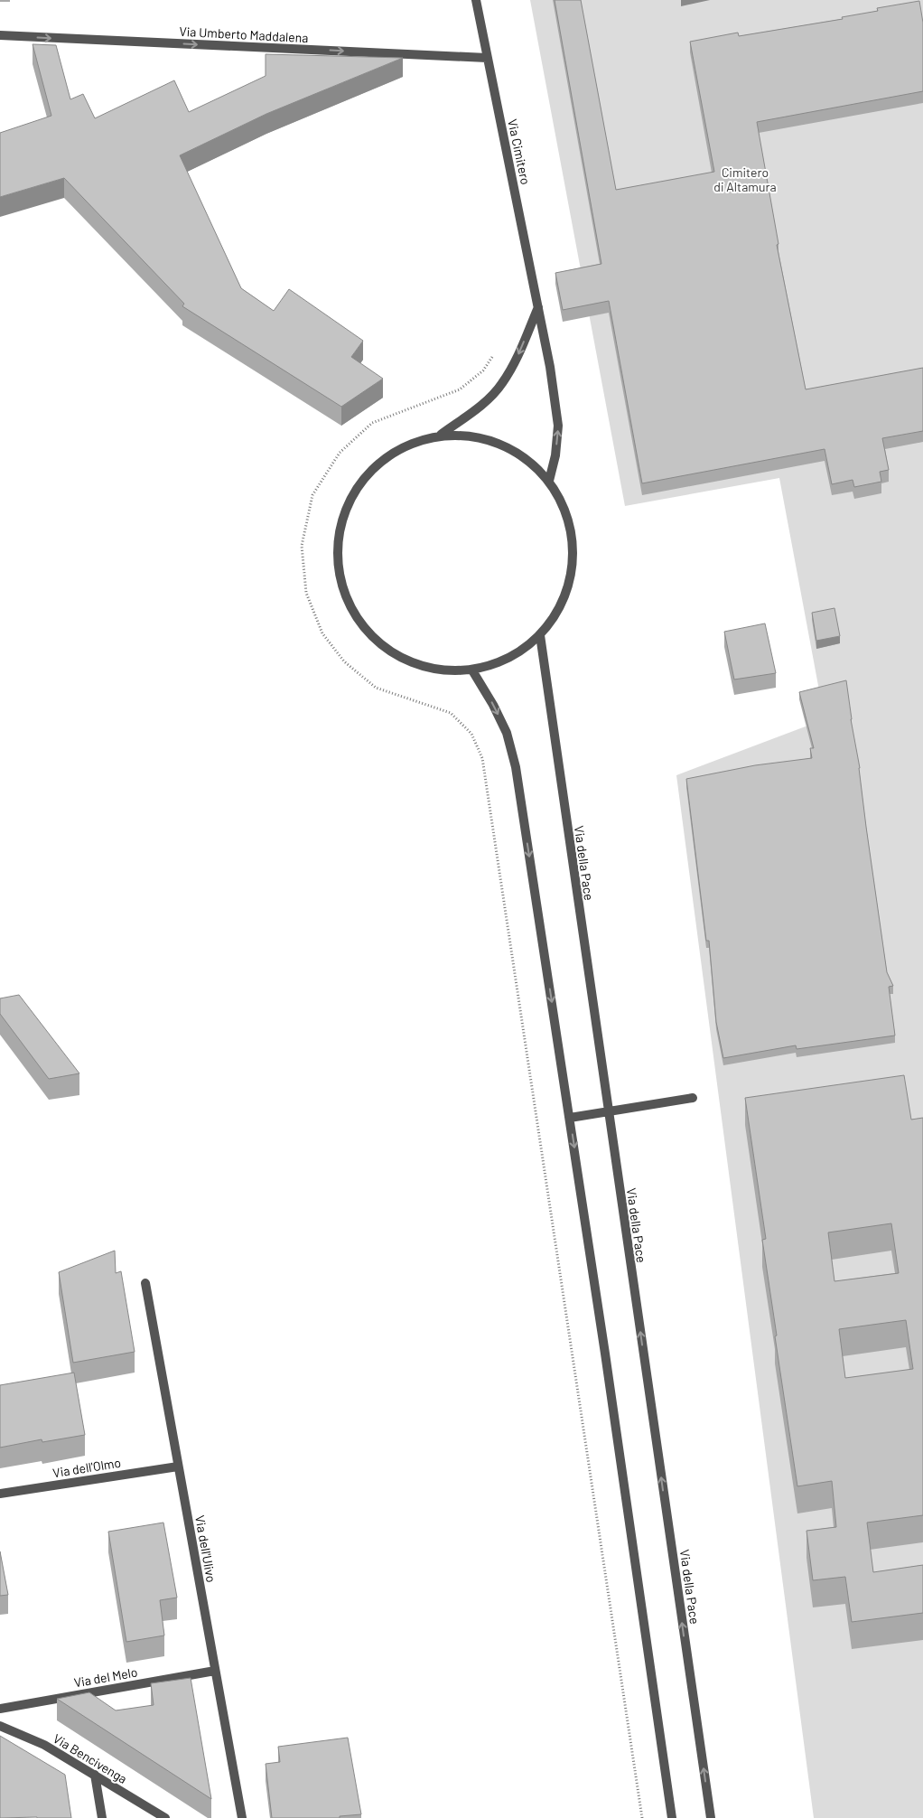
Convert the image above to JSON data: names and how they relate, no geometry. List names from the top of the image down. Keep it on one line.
{"streets":{"street":["Via Umberto Maddalena","Via Cimitero","Via della Pace","Via dell'Olmo","Via dell'Ulivo","Via del Melo","Via Bencivenga"]},"crossings":[["Via Umberto Maddalena","Via Cimitero"],["Via dell'Olmo","Via dell'Ulivo"],["Via dell'Ulivo","Via del Melo"]],"one_way":["Via Umberto Maddalena","Via Cimitero"],"parks":["Cimitero di Altamura"]}
